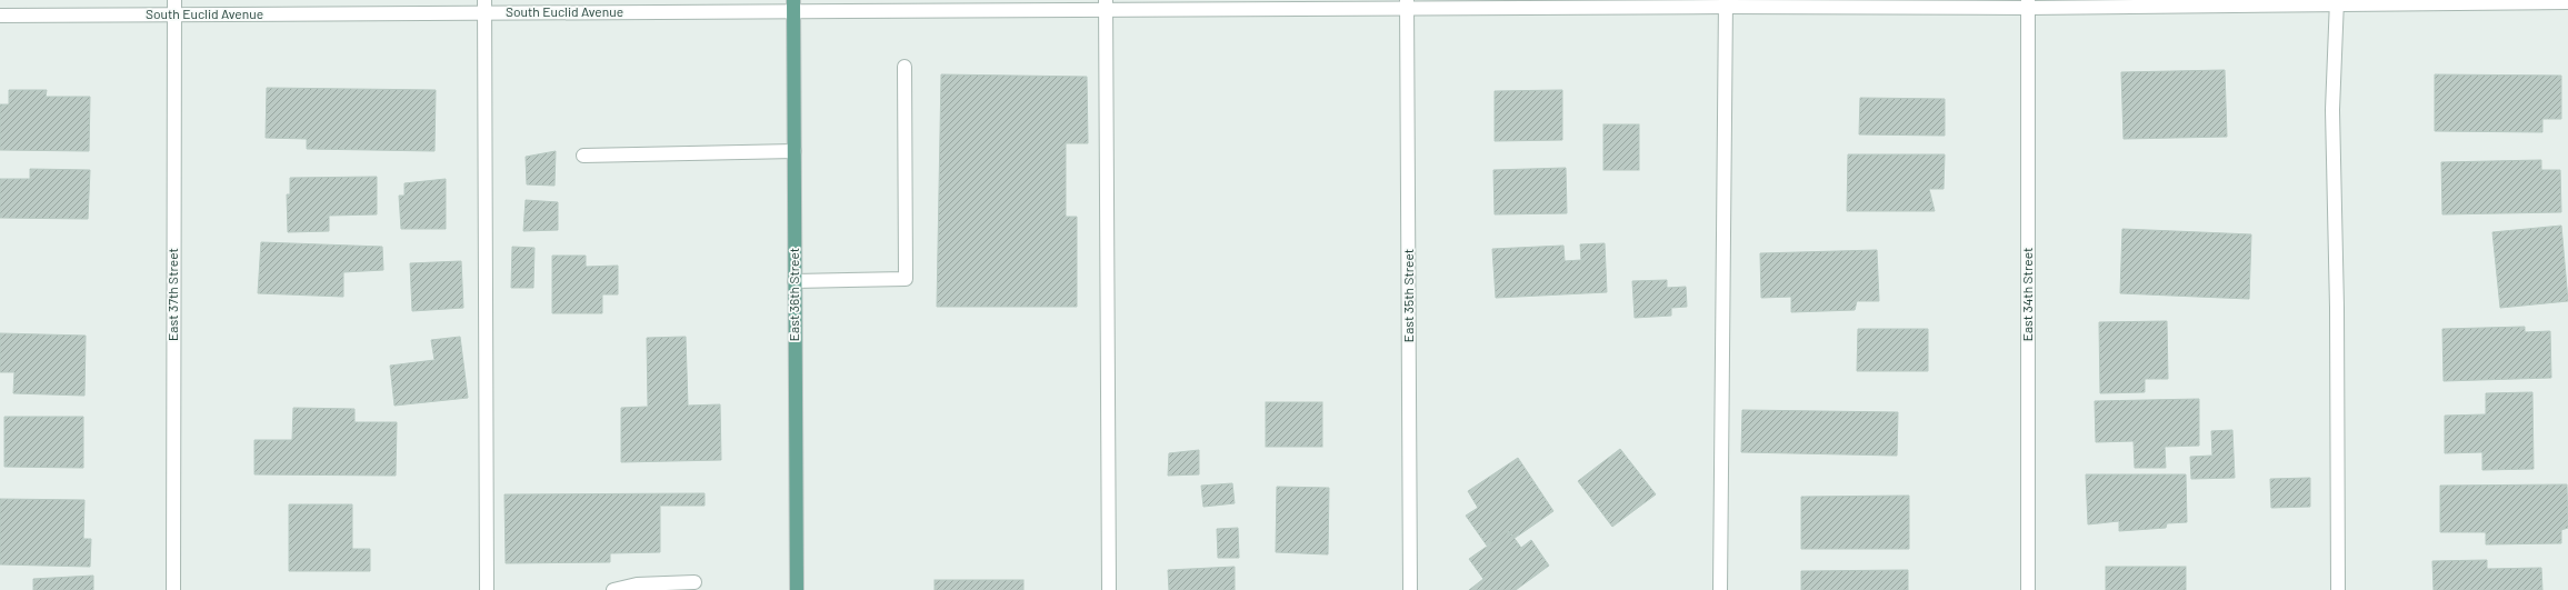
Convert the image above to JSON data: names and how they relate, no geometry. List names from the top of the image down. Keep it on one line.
{"streets":{"main road":["East 36th Street"],"street":["South Euclid Avenue","East 37th Street","East 34th Street","East 35th Street"]},"crossings":[["South Euclid Avenue","East 37th Street"],["South Euclid Avenue","East 36th Street"],["South Euclid Avenue","East 34th Street"],["South Euclid Avenue","East 35th Street"]]}
